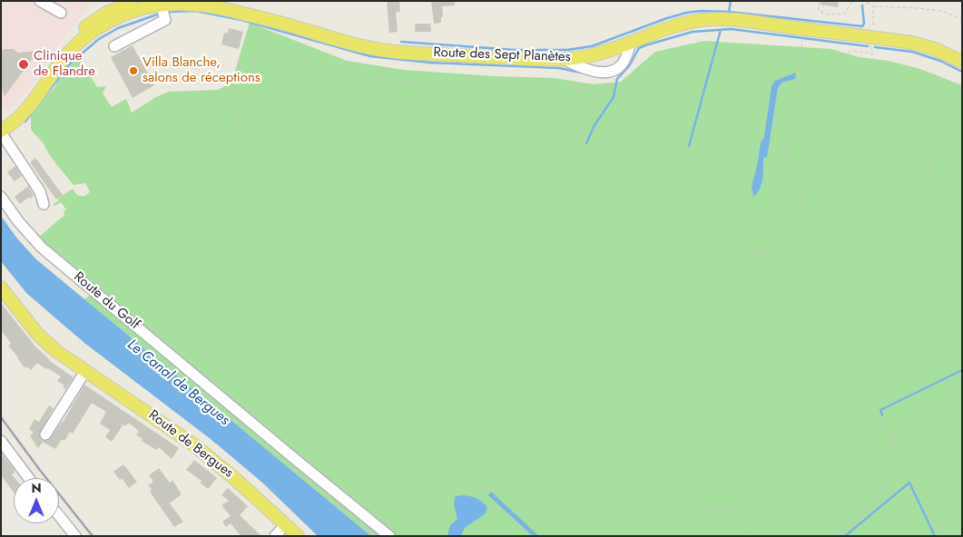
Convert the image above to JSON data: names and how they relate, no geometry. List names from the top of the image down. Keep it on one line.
{"streets":{"main road":["Route des Sept Planètes","Route de Bergues"],"street":["Route du Golf"]},"water":["Le Canal de Bergues"],"places":["Clinique de Flandre","Villa Blanche, salons de réceptions"],"north":"top"}
